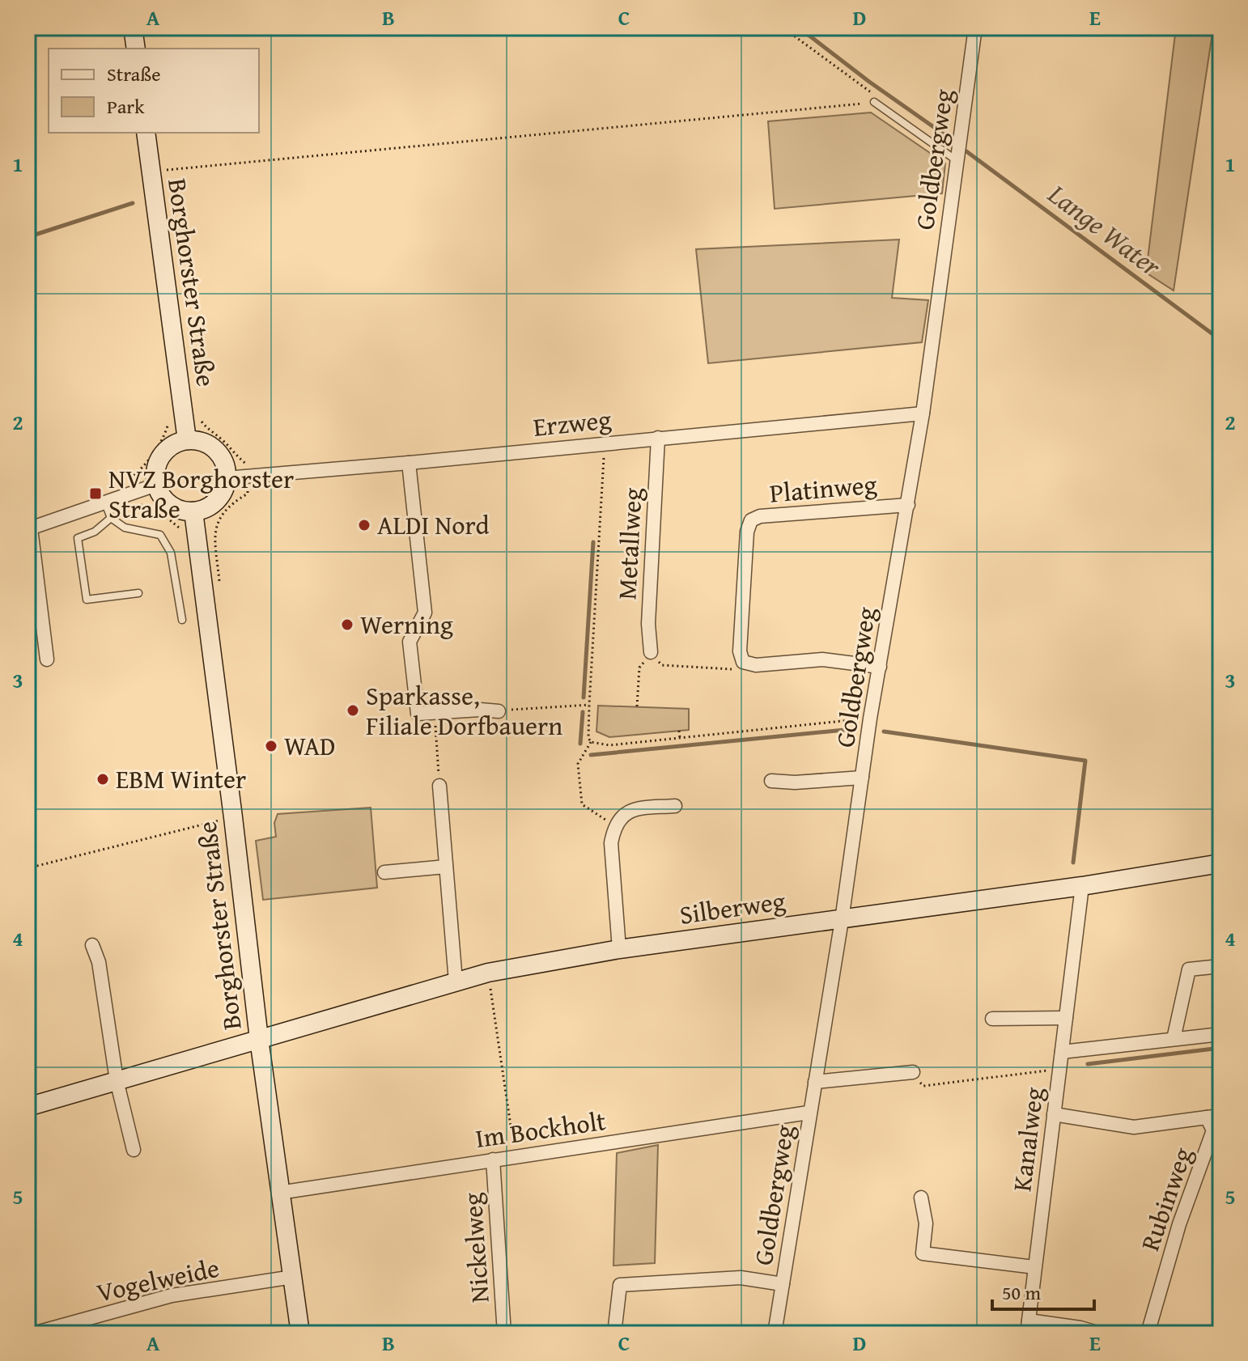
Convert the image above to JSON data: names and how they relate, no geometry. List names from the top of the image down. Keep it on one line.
{"streets":{"main road":["Borghorster Straße","Silberweg"],"street":["Goldbergweg","Erzweg","Platinweg","Metallweg","Im Bockholt","Kanalweg","Rubinweg","Nickelweg","Vogelweide"]},"crossings":[["Goldbergweg","Erzweg"],["Goldbergweg","Platinweg"],["Goldbergweg","Silberweg"],["Goldbergweg","Im Bockholt"],["Borghorster Straße","Erzweg"],["Borghorster Straße","Silberweg"],["Borghorster Straße","Im Bockholt"],["Borghorster Straße","Vogelweide"],["Erzweg","Metallweg"],["Silberweg","Kanalweg"],["Im Bockholt","Nickelweg"],["Kanalweg","Rubinweg"]],"water":["Lange Water"],"places":{"transit":["NVZ Borghorster Straße"],"other":["ALDI Nord","Werning","Sparkasse, Filiale Dorfbauern","WAD","EBM Winter"]},"legend":["Straße","Park"],"scale_bar":"50 m","grid":{"columns":["A","B","C","D","E"],"rows":["1","2","3","4","5"]}}
